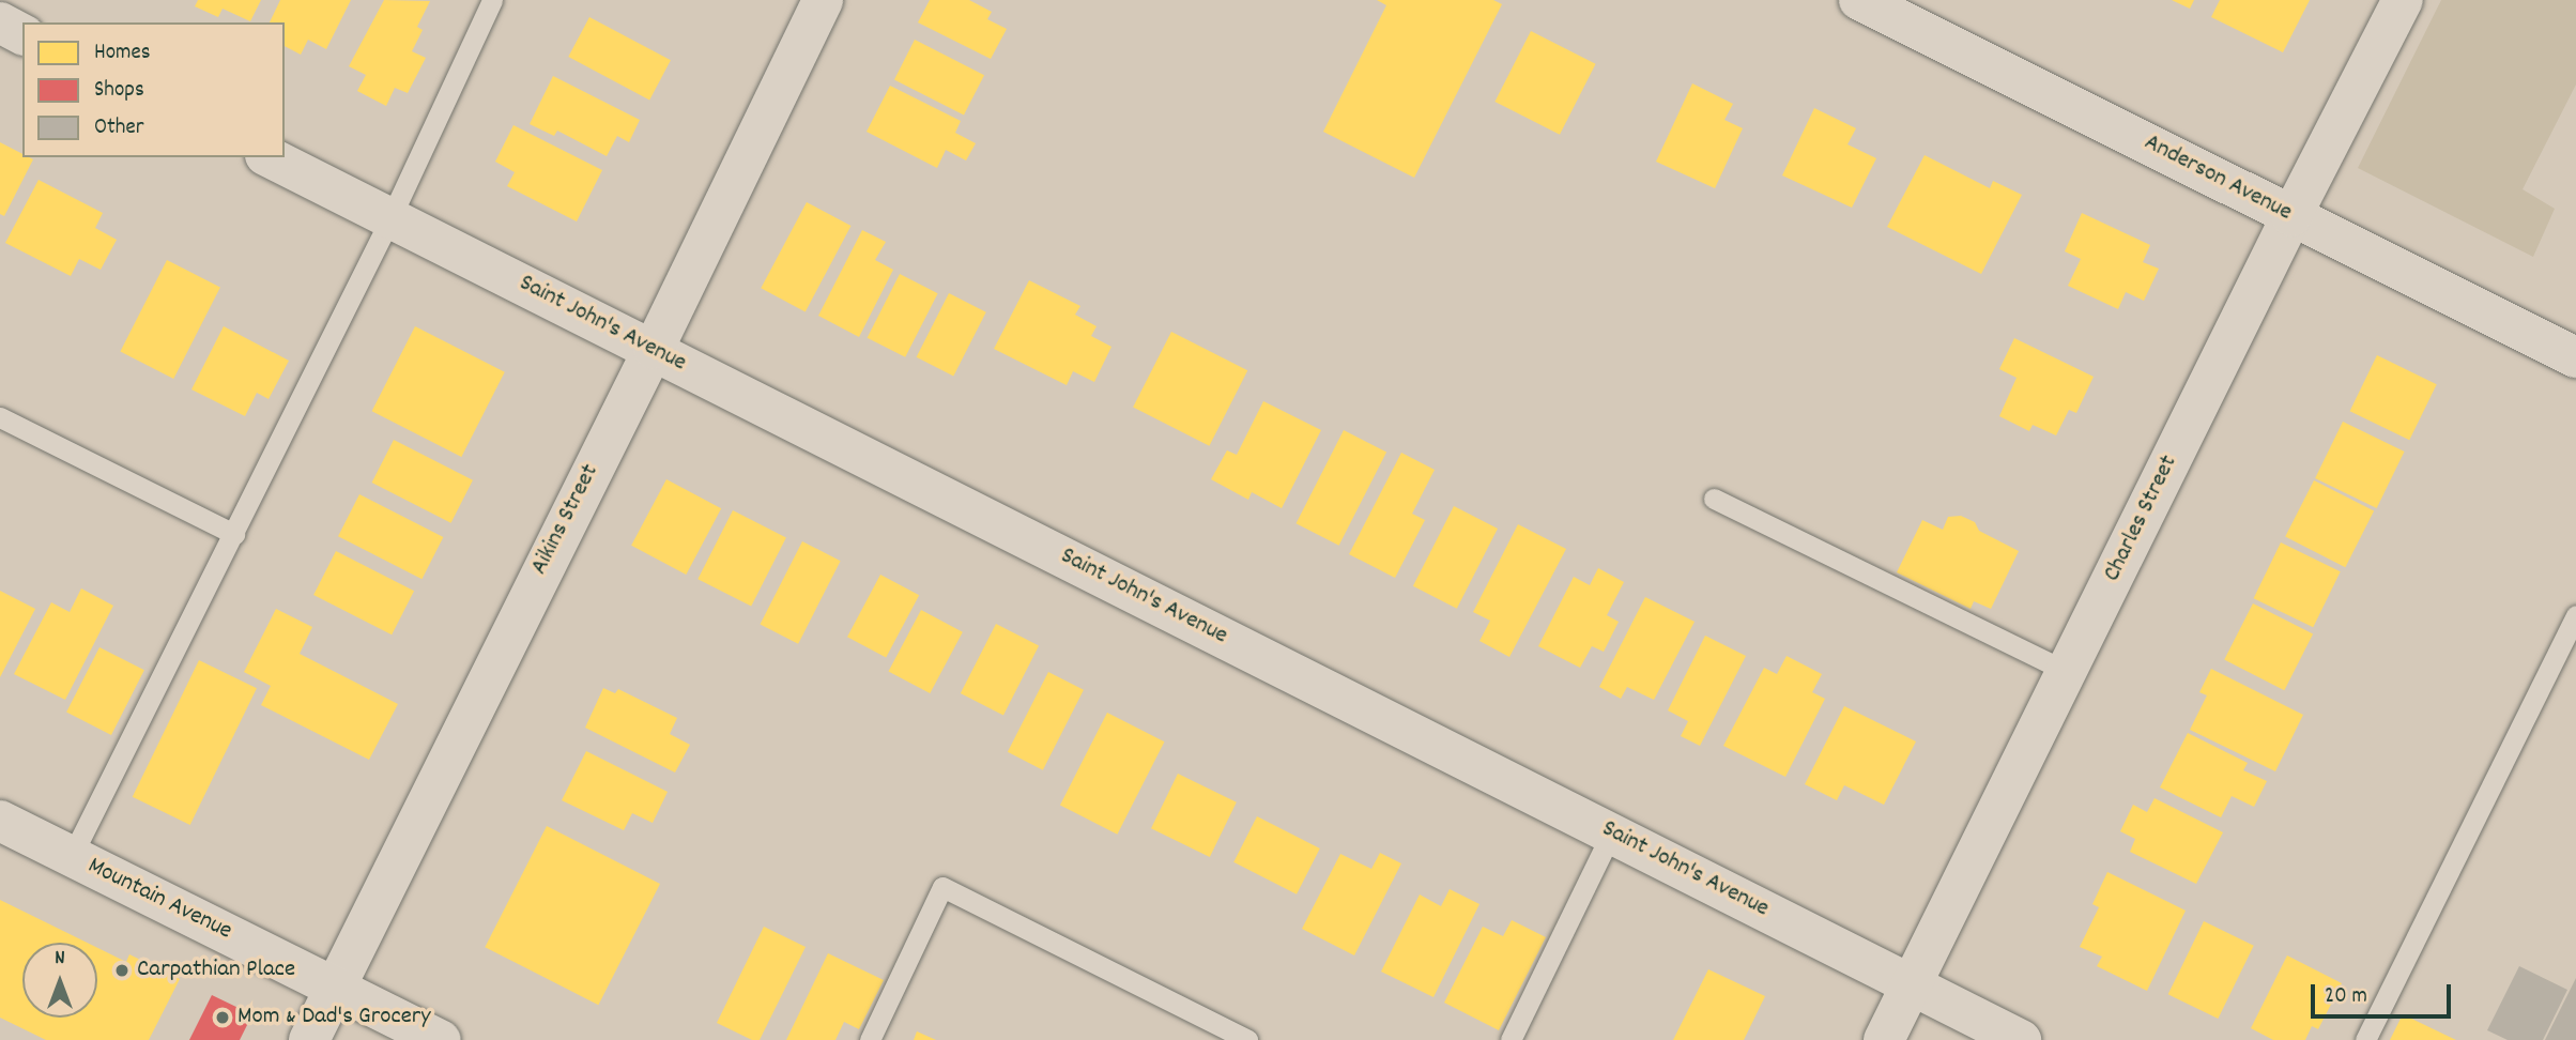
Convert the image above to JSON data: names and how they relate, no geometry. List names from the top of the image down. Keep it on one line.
{"streets":{"street":["Anderson Avenue","Saint John's Avenue","Charles Street","Aikins Street","Mountain Avenue"]},"crossings":[["Anderson Avenue","Charles Street"],["Saint John's Avenue","Charles Street"],["Saint John's Avenue","Aikins Street"],["Aikins Street","Mountain Avenue"]],"places":["Carpathian Place","Mom & Dad's Grocery"],"legend":["Homes","Shops","Other"],"scale_bar":"20 m","north":"top"}
